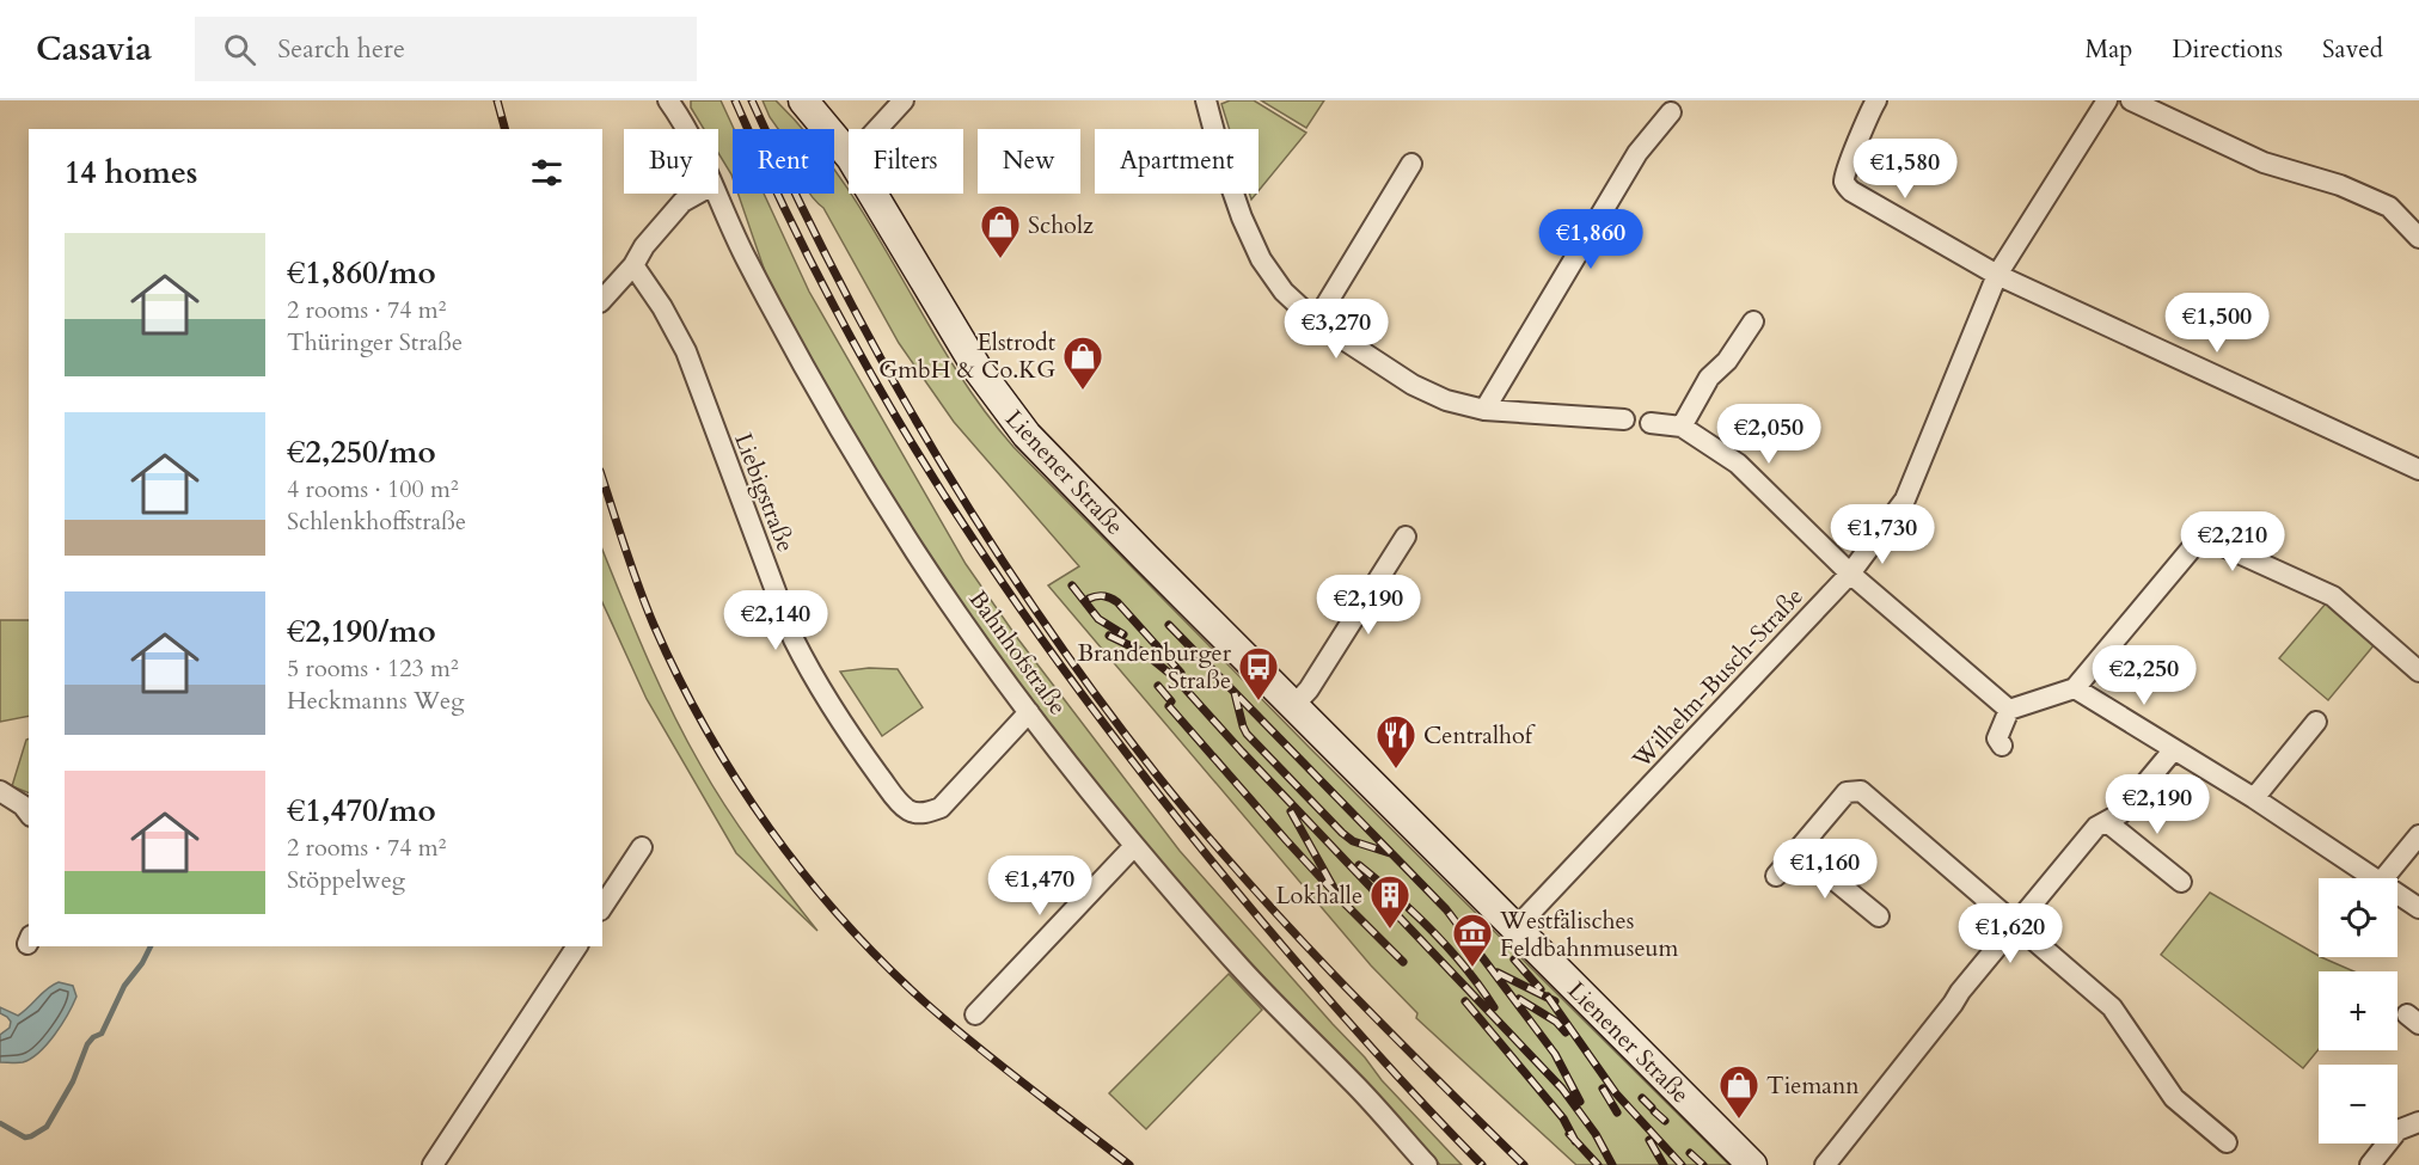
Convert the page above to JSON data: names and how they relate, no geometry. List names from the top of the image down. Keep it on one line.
{"streets":{"street":["Lienener Straße","Liebigstraße","Bahnhofstraße","Wilhelm-Busch-Straße"]},"crossings":[["Lienener Straße","Wilhelm-Busch-Straße"],["Liebigstraße","Bahnhofstraße"]],"places":{"shop":["Scholz","Elstrodt GmbH & Co.KG","Tiemann"],"bus stop":["Brandenburger Straße"],"restaurant":["Centralhof"],"building":["Lokhalle"],"museum":["Westfälisches Feldbahnmuseum"]},"page":{"header":"Casavia","search":"Search here","nav":["Map","Directions","Saved"],"chip":["Buy","Rent","Filters","New","Apartment"],"heading":"14 homes","price":["€1,580","€1,860","€1,500","€3,270","€2,050","€1,730","€2,210","€2,190","€2,140","€2,250","€2,190","€1,160","€1,470","€1,620"],"list":[{"name":"€1,860/mo","note":"2 rooms · 74 m² · Thüringer Straße"},{"name":"€2,250/mo","note":"4 rooms · 100 m² · Schlenkhoffstraße"},{"name":"€2,190/mo","note":"5 rooms · 123 m² · Heckmanns Weg"},{"name":"€1,470/mo","note":"2 rooms · 74 m² · Stöppelweg"}],"map_buttons":["+","−"]}}
